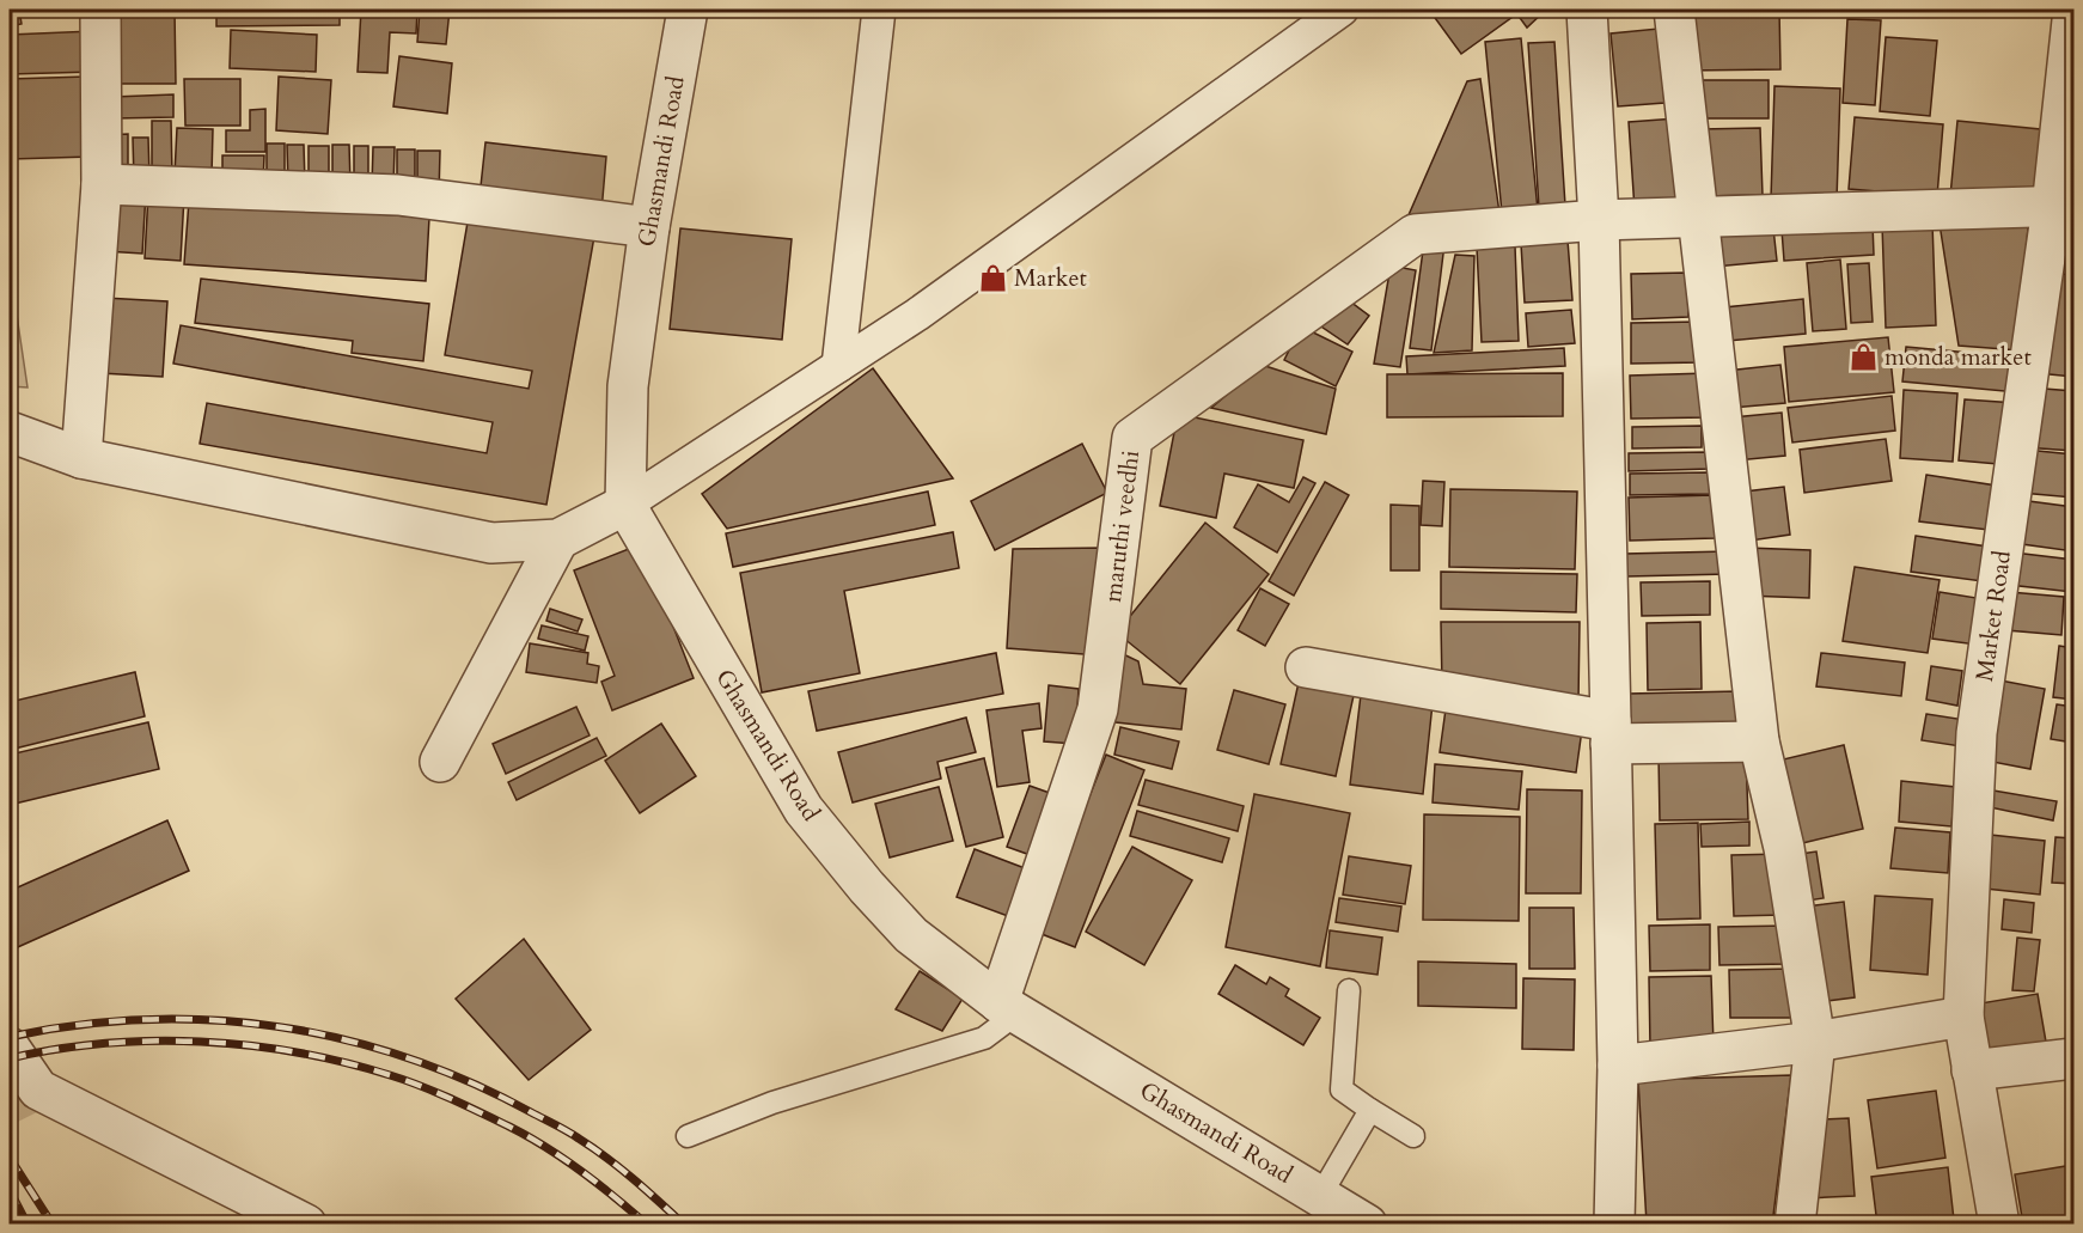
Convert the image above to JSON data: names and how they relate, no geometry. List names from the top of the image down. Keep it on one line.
{"streets":{"street":["Ghasmandi Road","maruthi veedhi","Market Road"]},"crossings":[["Ghasmandi Road","maruthi veedhi"],["maruthi veedhi","Market Road"]],"places":{"shop":["Market","monda market"]}}
